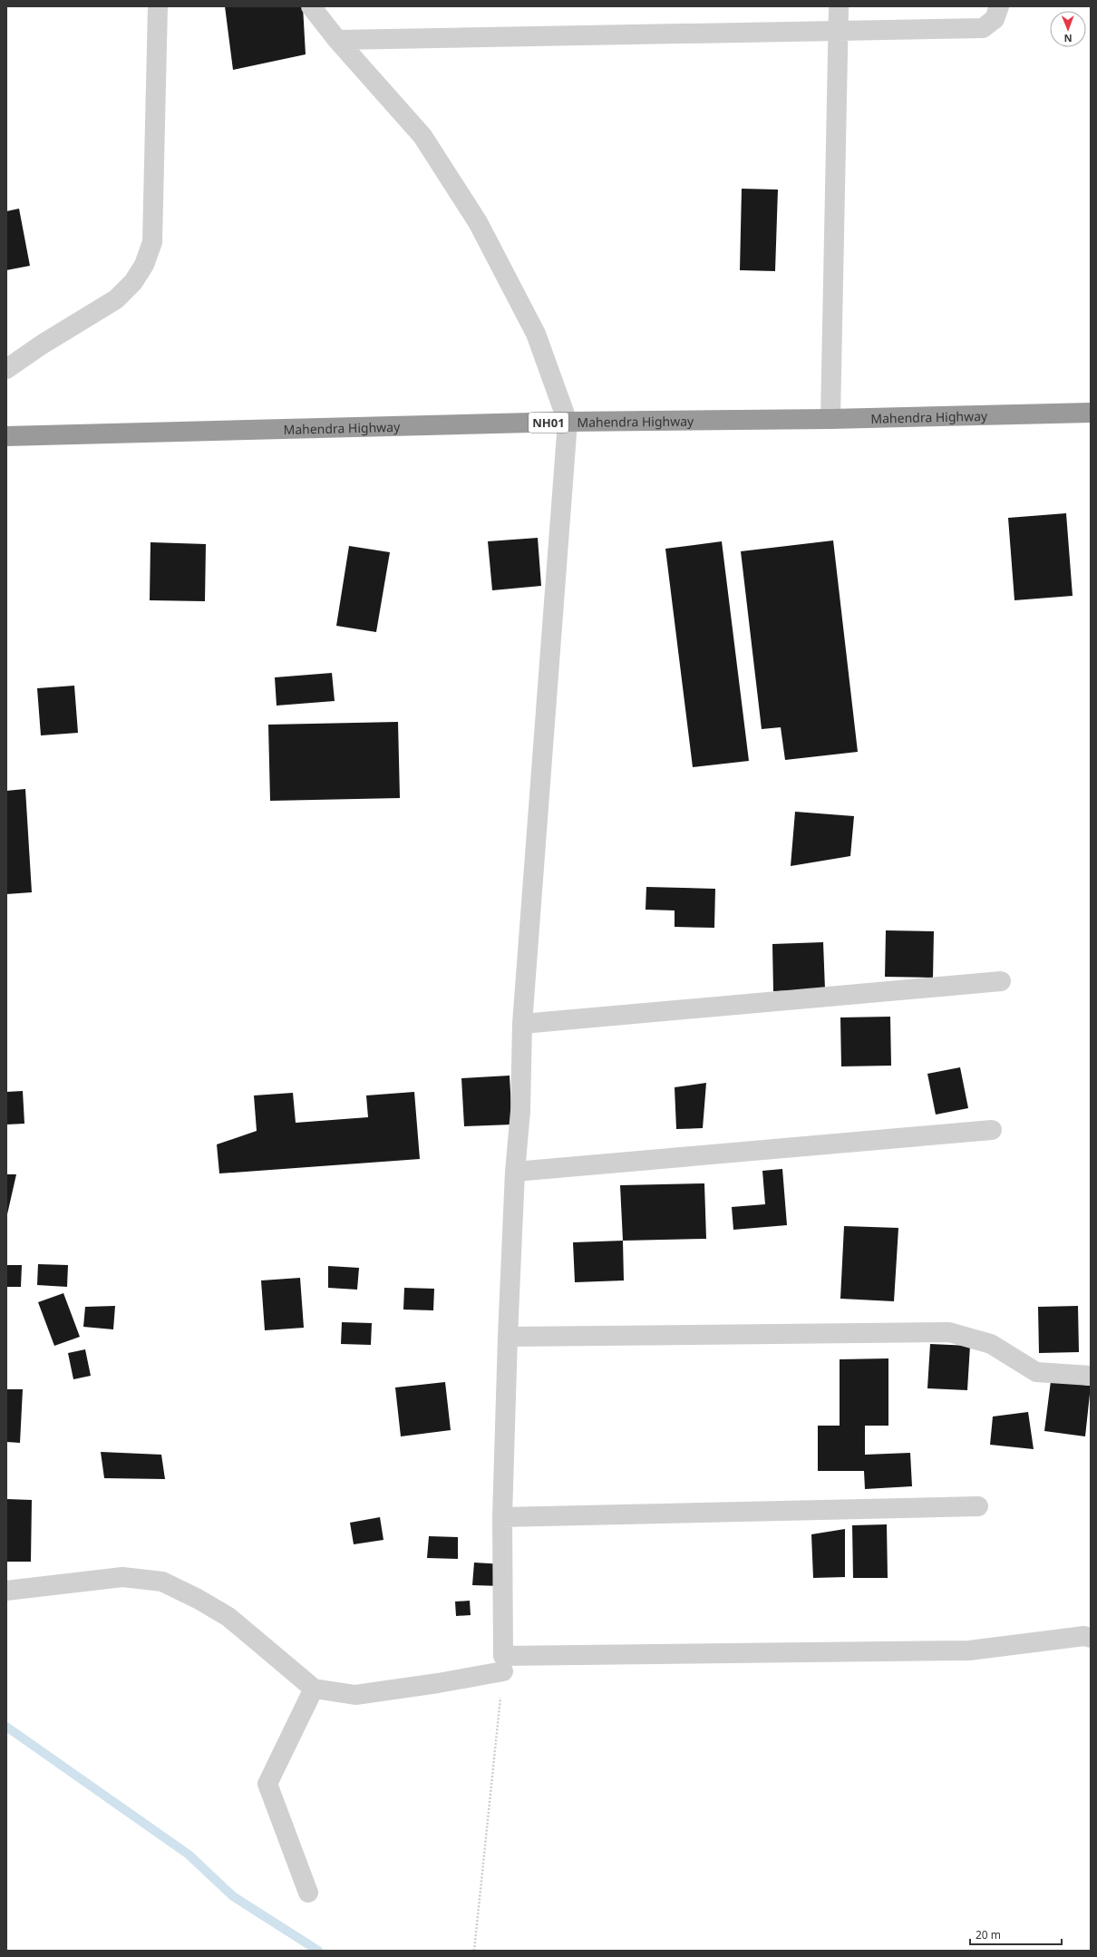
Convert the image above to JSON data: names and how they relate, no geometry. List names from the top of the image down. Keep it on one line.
{"streets":{"highway":["Mahendra Highway","NH01"]},"scale_bar":"20 m","north":"bottom"}
